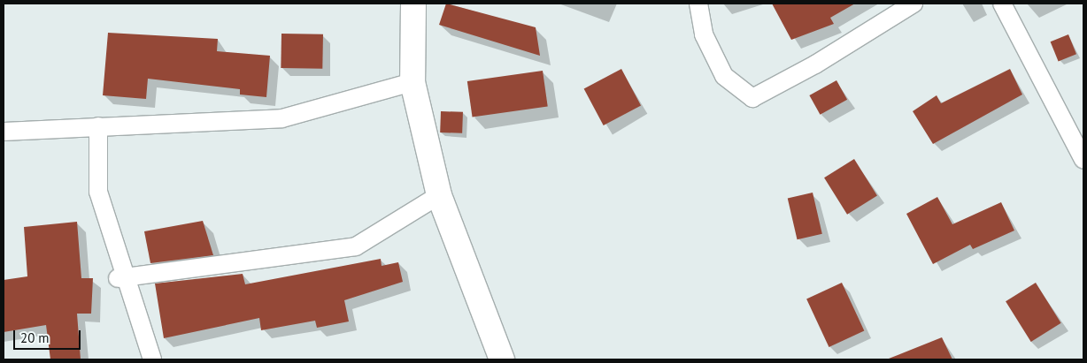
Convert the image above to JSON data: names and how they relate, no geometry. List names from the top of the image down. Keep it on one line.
{"scale_bar":"20 m"}
